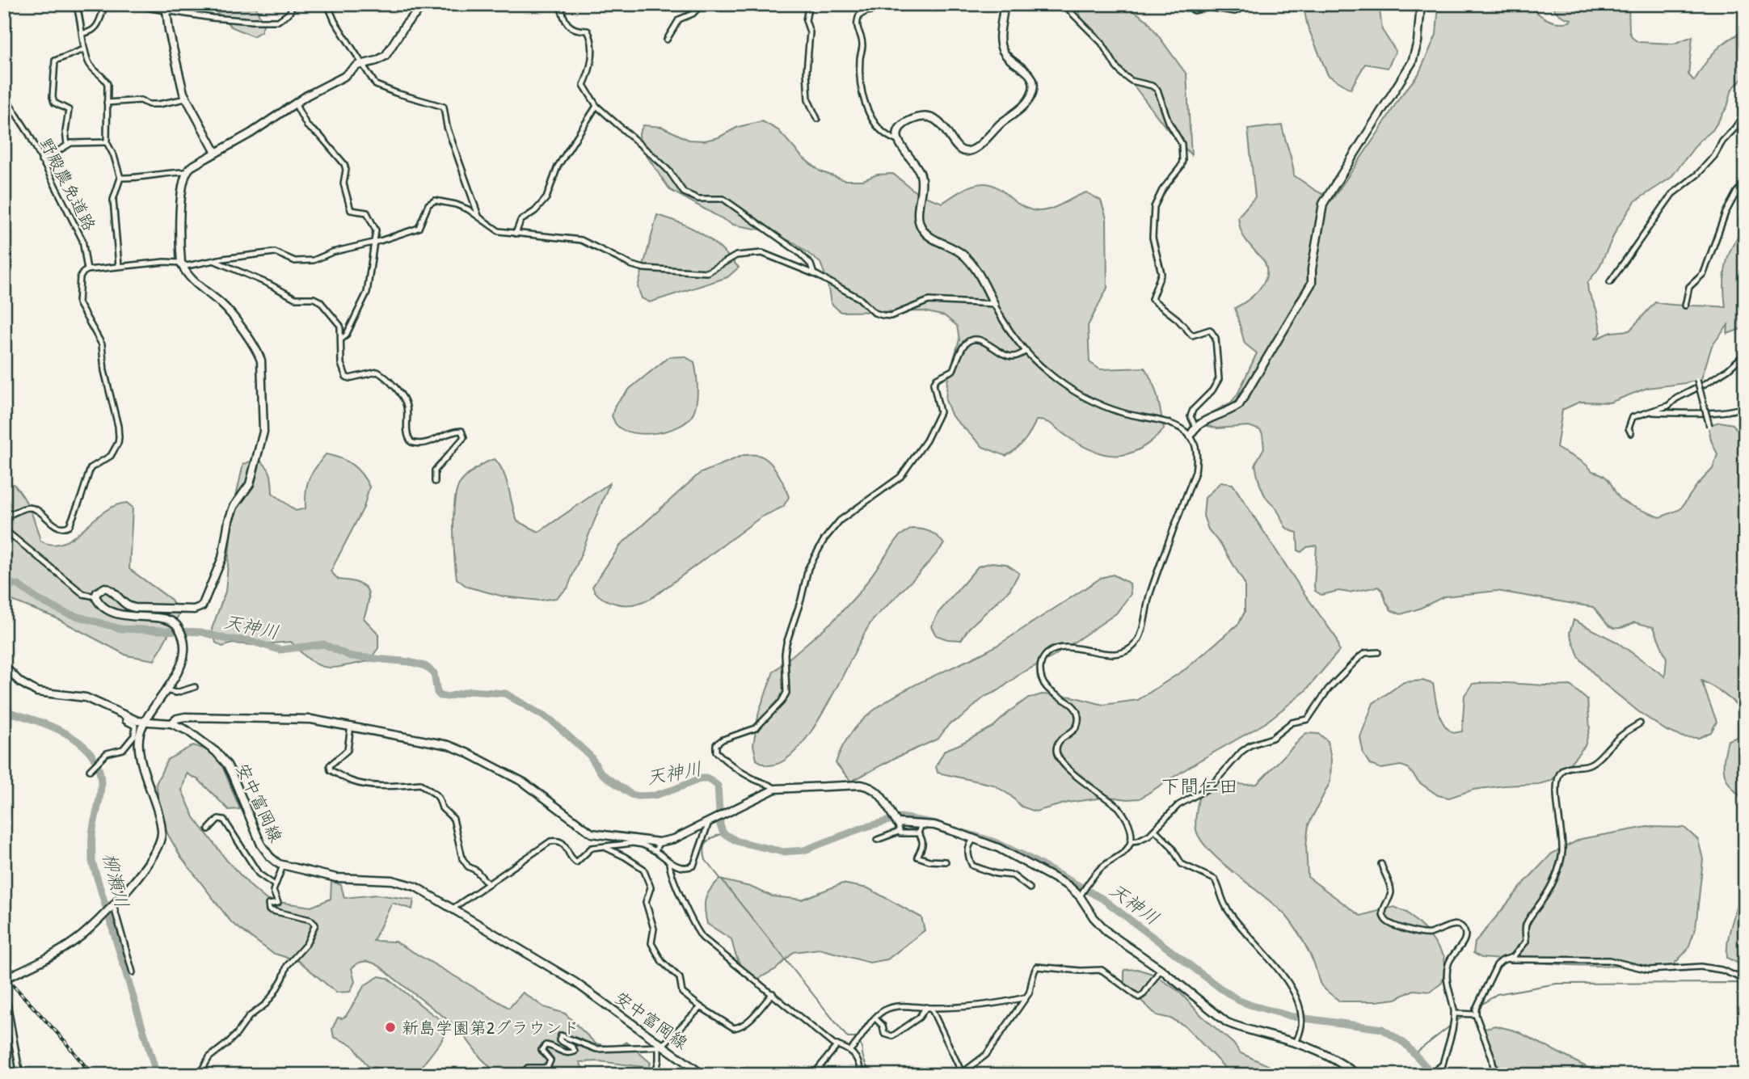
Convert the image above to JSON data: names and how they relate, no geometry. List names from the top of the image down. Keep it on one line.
{"streets":{"street":["野殿農免道路","安中富岡線"]},"districts":["下間仁田"],"water":["天神川","柳瀬川"],"places":["新島学園第2グラウンド"]}
